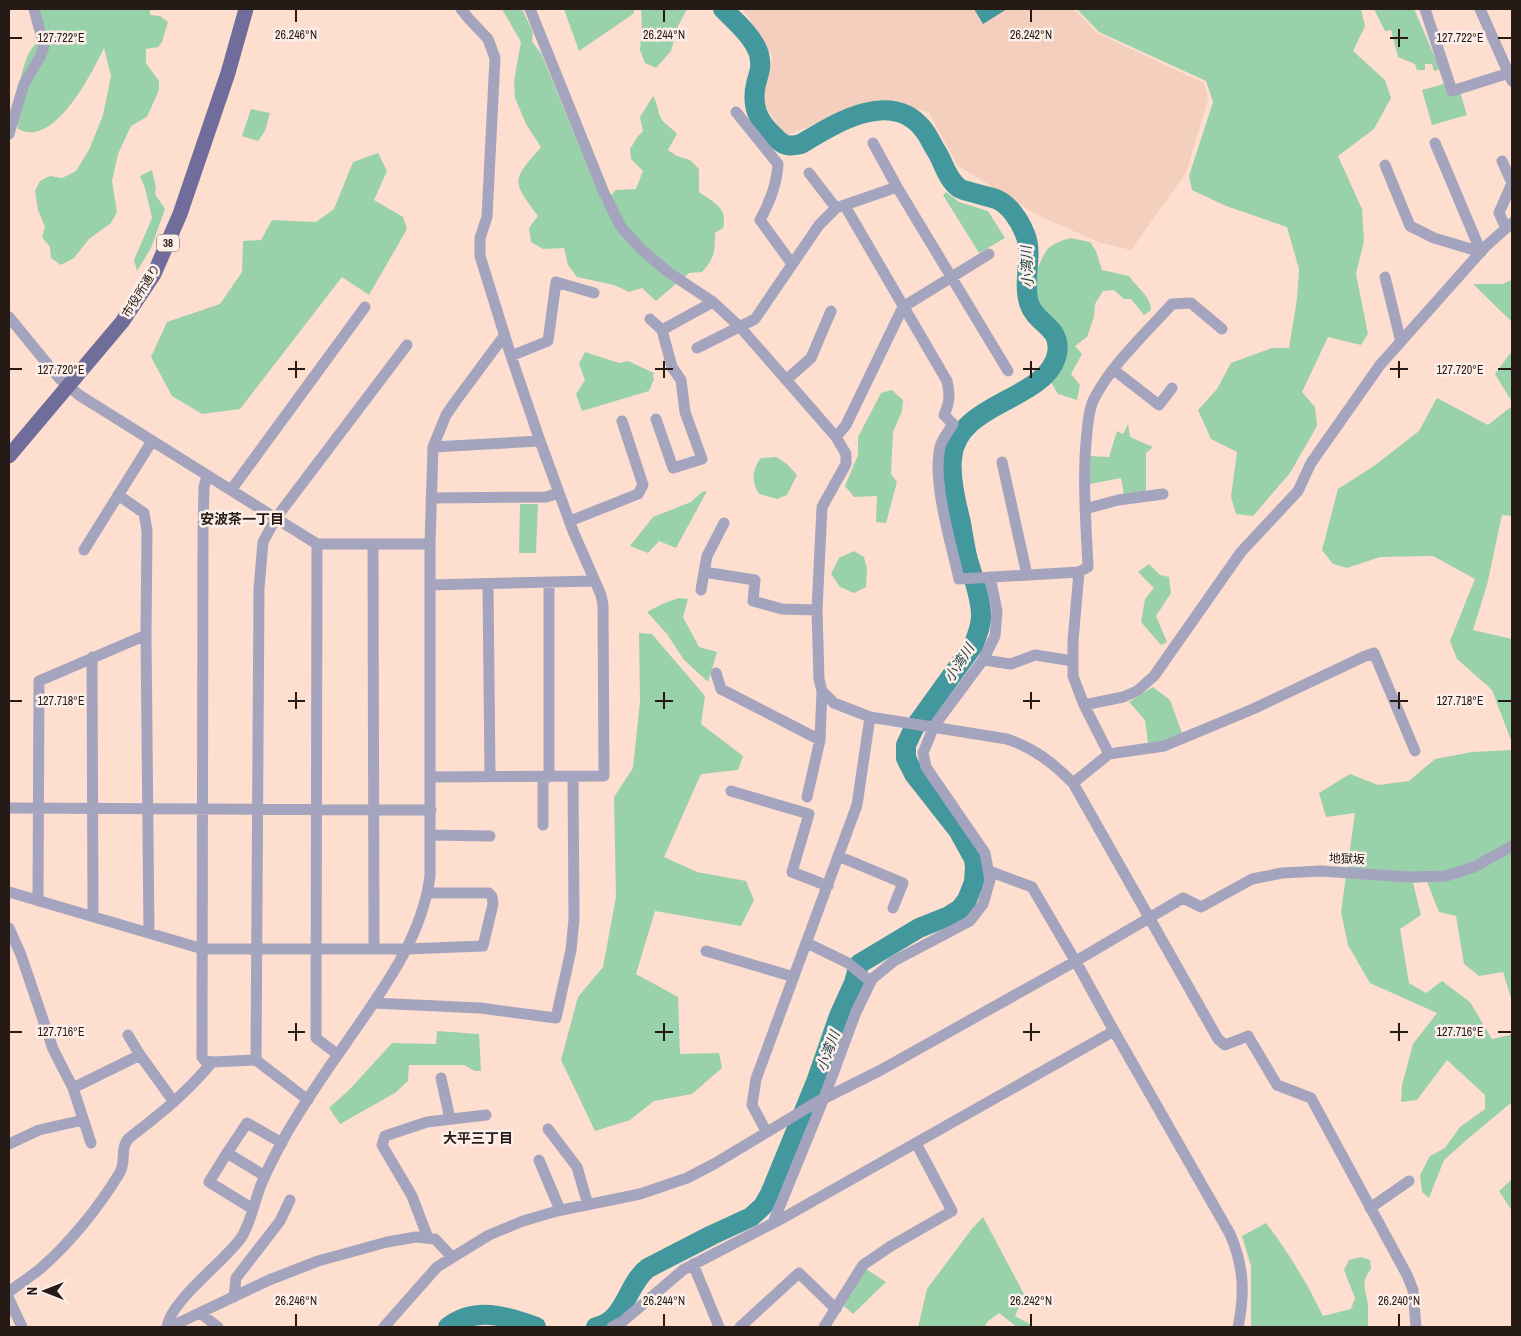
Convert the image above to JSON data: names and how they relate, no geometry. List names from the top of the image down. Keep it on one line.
{"streets":{"main road":["38","市役所通り"],"street":["地獄坂"]},"districts":["安波茶一丁目","大平三丁目"],"water":["小湾川"],"north":"left","coordinates":["26.246°N","26.244°N","26.242°N","127.722°E","127.720°E","127.718°E","127.716°E","26.240°N"]}
